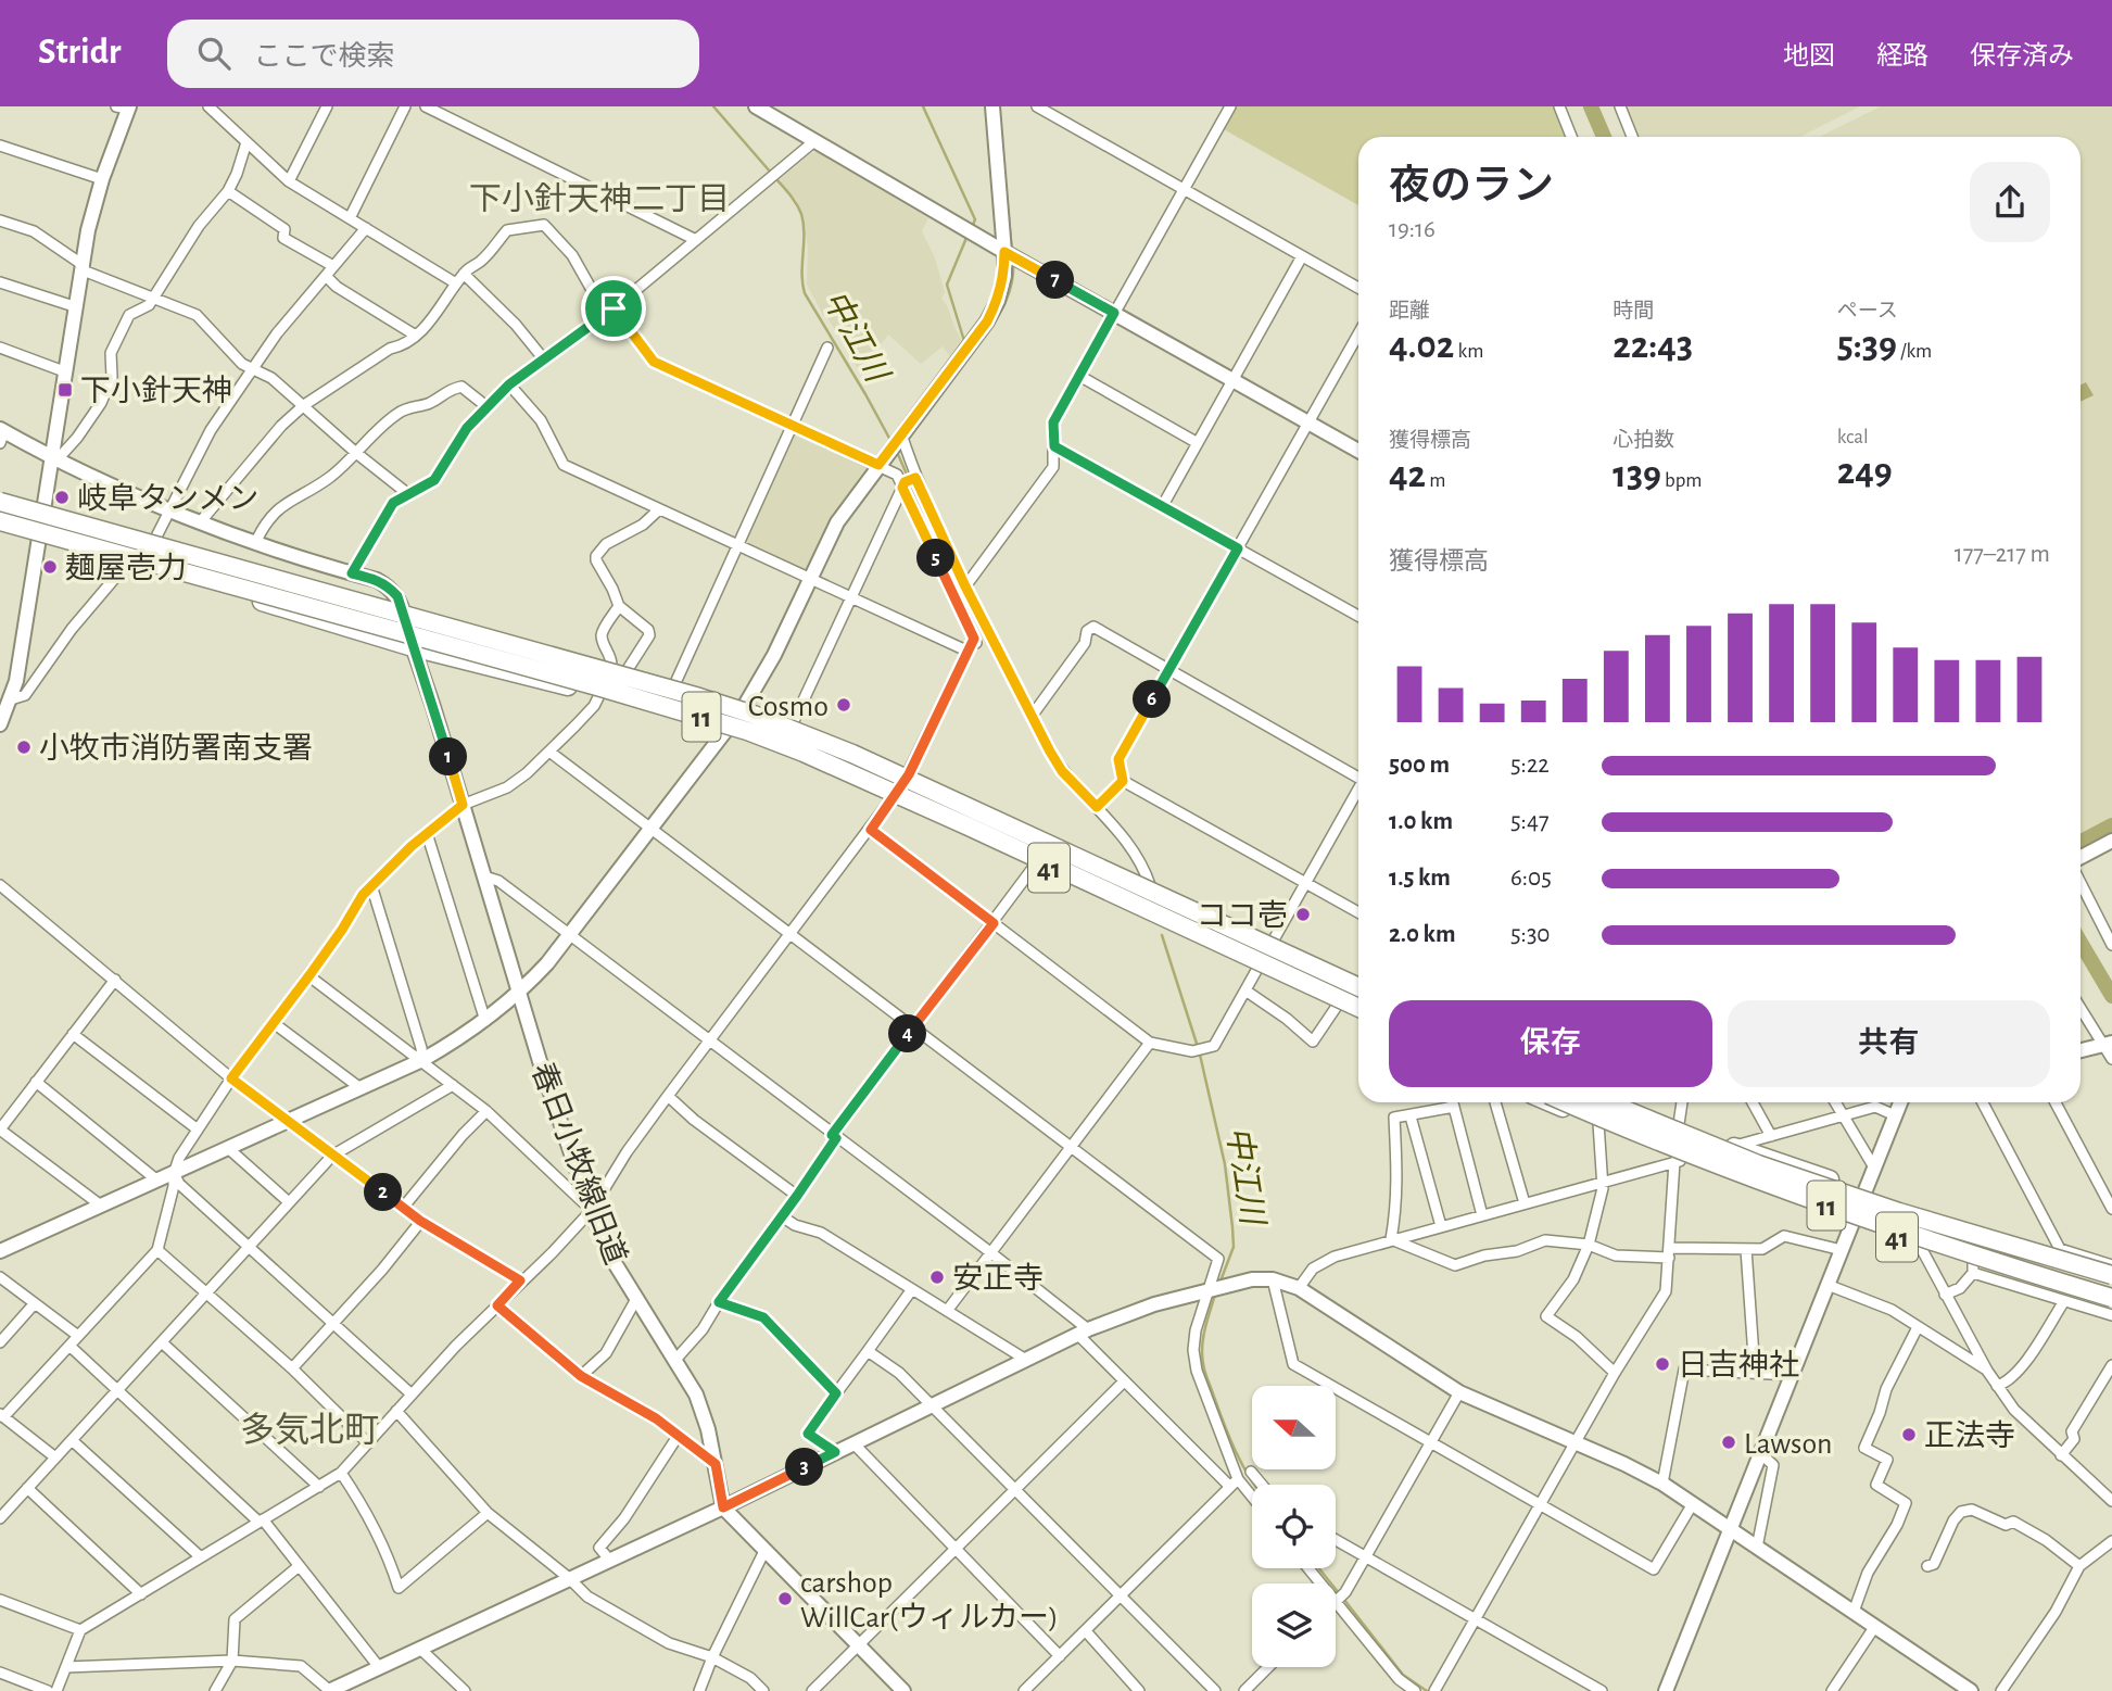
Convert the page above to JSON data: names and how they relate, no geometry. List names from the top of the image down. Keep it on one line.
{"streets":{"highway":["11","41"],"street":["春日小牧線旧道"]},"crossings":[["11","41"],["11","春日小牧線旧道"],["41","春日小牧線旧道"]],"districts":["下小針天神二丁目","多気北町"],"water":["中江川"],"places":{"transit":["下小針天神"],"other":["岐阜タンメン","麺屋壱力","Cosmo","小牧市消防署南支署","ココ壱","安正寺","日吉神社","正法寺","Lawson","carshop WillCar(ウィルカー)"]},"north":"left","page":{"header":"Stridr","search":"ここで検索","nav":["地図","経路","保存済み"],"heading":["夜のラン","19:16"],"pins":["7","5","6","1","4","2","3"],"stats":[["距離","4.02 km"],["時間","22:43"],["ペース","5:39 /km"],["獲得標高","42 m"],["心拍数","139 bpm"],["kcal","249"]],"chart":["獲得標高","177–217 m"],"list":[{"name":"500 m","note":"5:22"},{"name":"1.0 km","note":"5:47"},{"name":"1.5 km","note":"6:05"},{"name":"2.0 km","note":"5:30"}],"buttons":["保存","共有"]}}
